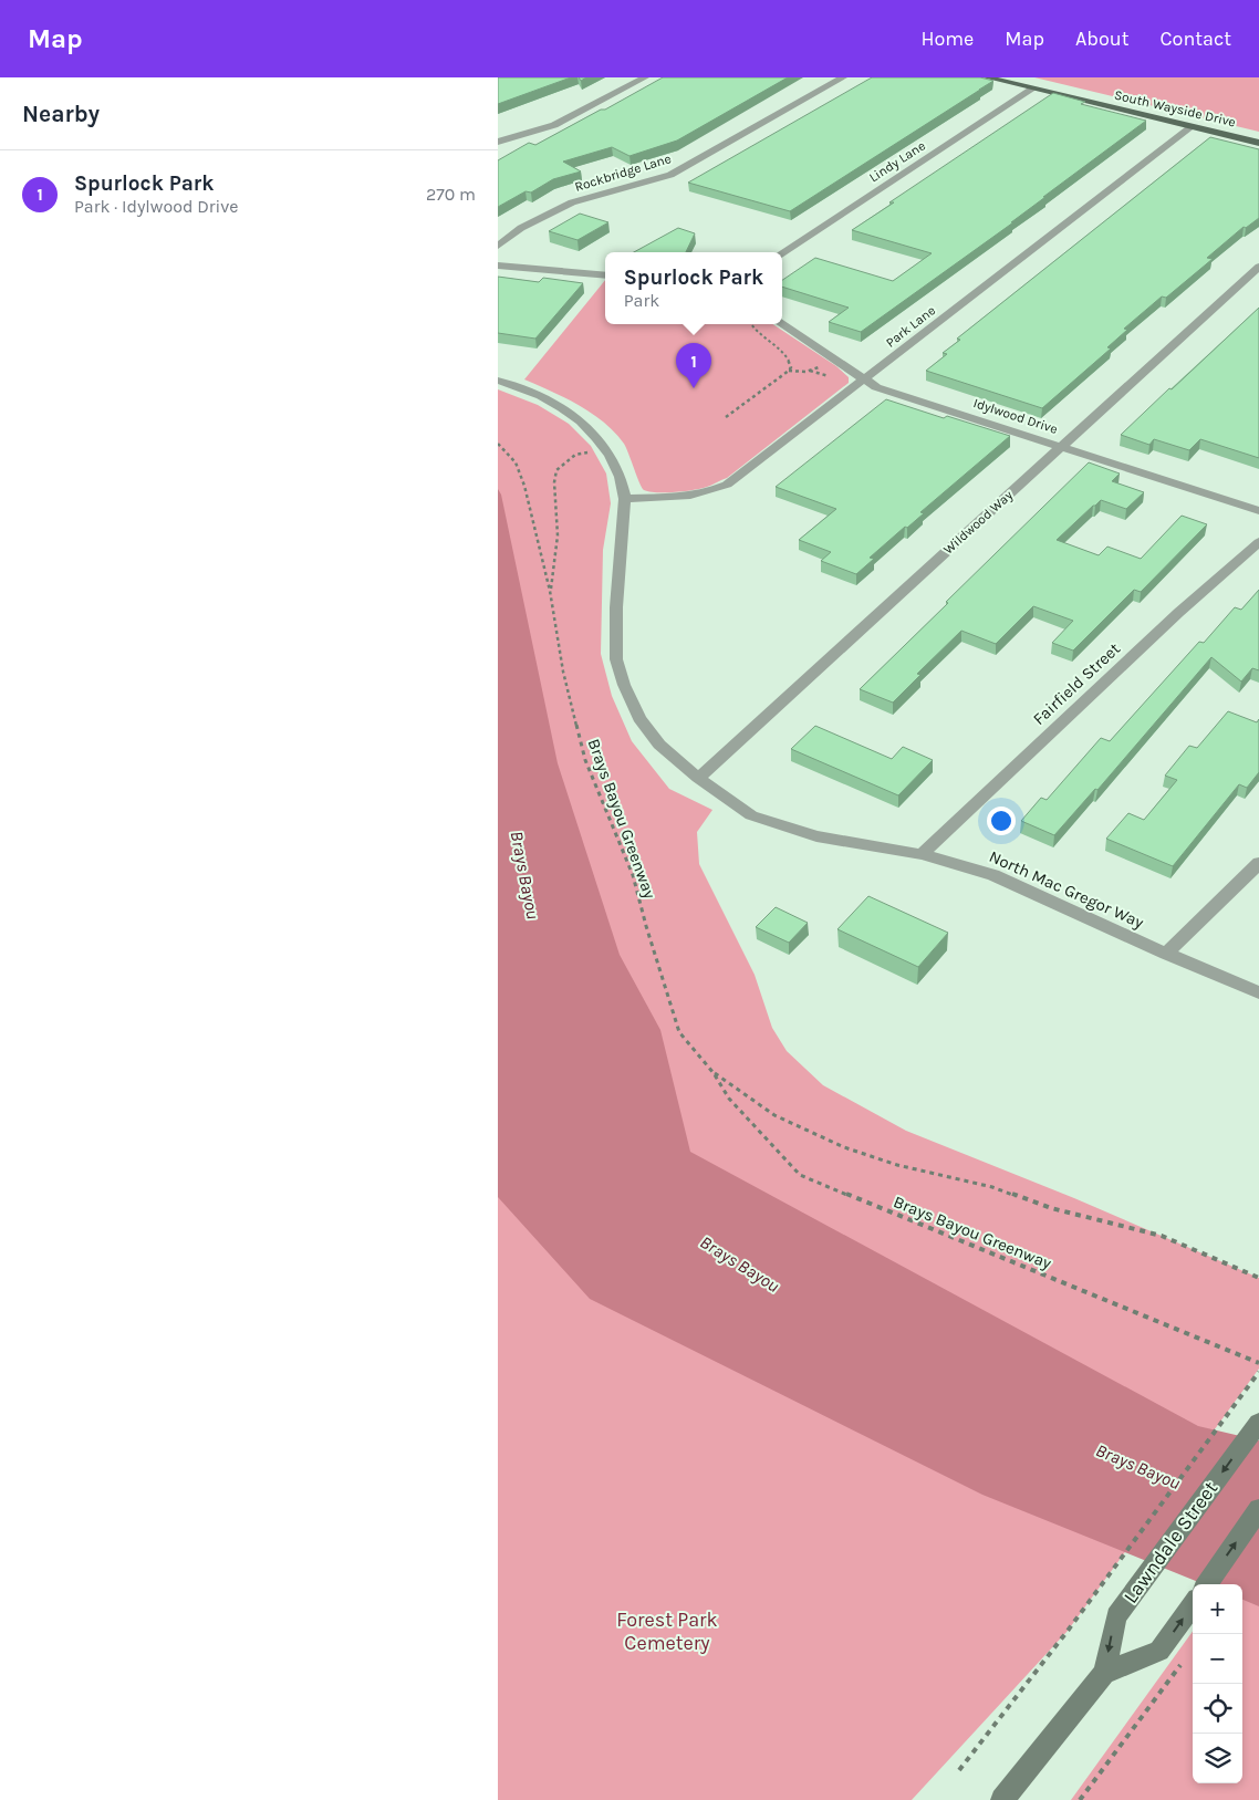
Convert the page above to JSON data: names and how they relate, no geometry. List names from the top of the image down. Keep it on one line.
{"streets":{"main road":["South Wayside Drive","Lawndale Street"],"street":["Lindy Lane","Rockbridge Lane","Park Lane","Idylwood Drive","Wildwood Way","Fairfield Street","North Mac Gregor Way"],"path":["Brays Bayou Greenway"]},"crossings":[["South Wayside Drive","Lindy Lane"],["South Wayside Drive","Park Lane"],["Park Lane","Idylwood Drive"],["Park Lane","North Mac Gregor Way"],["Idylwood Drive","Wildwood Way"],["Wildwood Way","North Mac Gregor Way"],["Fairfield Street","North Mac Gregor Way"],["Brays Bayou Greenway","North Mac Gregor Way"]],"water":["Brays Bayou"],"parks":["Forest Park Cemetery"],"page":{"header":"Map","nav":["Home","Map","About","Contact"],"heading":"Nearby","list":[{"mark":"1","name":"Spurlock Park","note":"Park · Idylwood Drive","value":"270 m"}],"popup":["Spurlock Park","Park"],"pins":"1","map_buttons":["+","−"]}}
